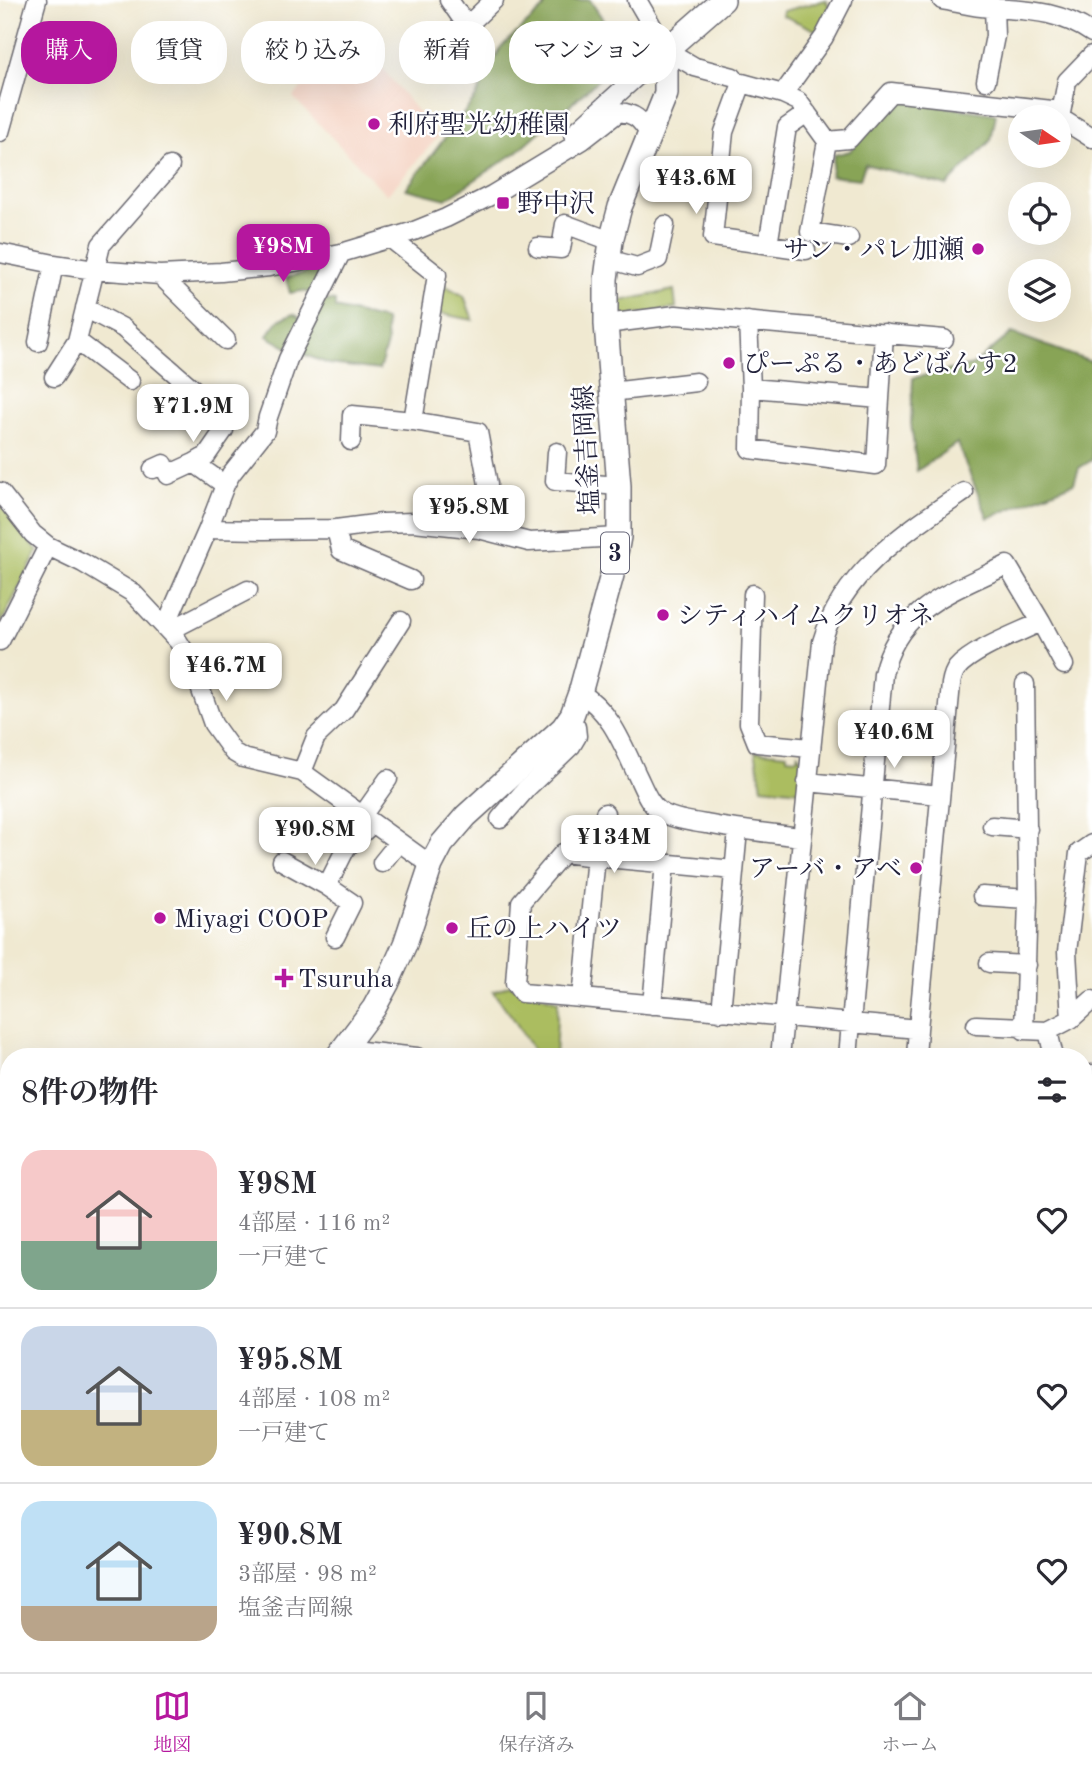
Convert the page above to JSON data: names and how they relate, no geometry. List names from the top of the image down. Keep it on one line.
{"streets":{"main road":["塩釜吉岡線","3"]},"places":{"other":["利府聖光幼稚園","サン・パレ加瀬","ぴーぷる・あどばんす2","シティハイムクリオネ","アーバ・アベ","Miyagi COOP","丘の上ハイツ"],"transit":["野中沢"],"health":["Tsuruha"]},"north":"right","page":{"chip":["購入","賃貸","絞り込み","新着","マンション"],"price":["¥43.6M","¥98M","¥71.9M","¥95.8M","¥46.7M","¥40.6M","¥90.8M","¥134M"],"heading":"8件の物件","list":[{"name":"¥98M","note":"4部屋 · 116 m² · 一戸建て"},{"name":"¥95.8M","note":"4部屋 · 108 m² · 一戸建て"},{"name":"¥90.8M","note":"3部屋 · 98 m² · 塩釜吉岡線"}],"tabs":["地図","保存済み","ホーム"]}}
